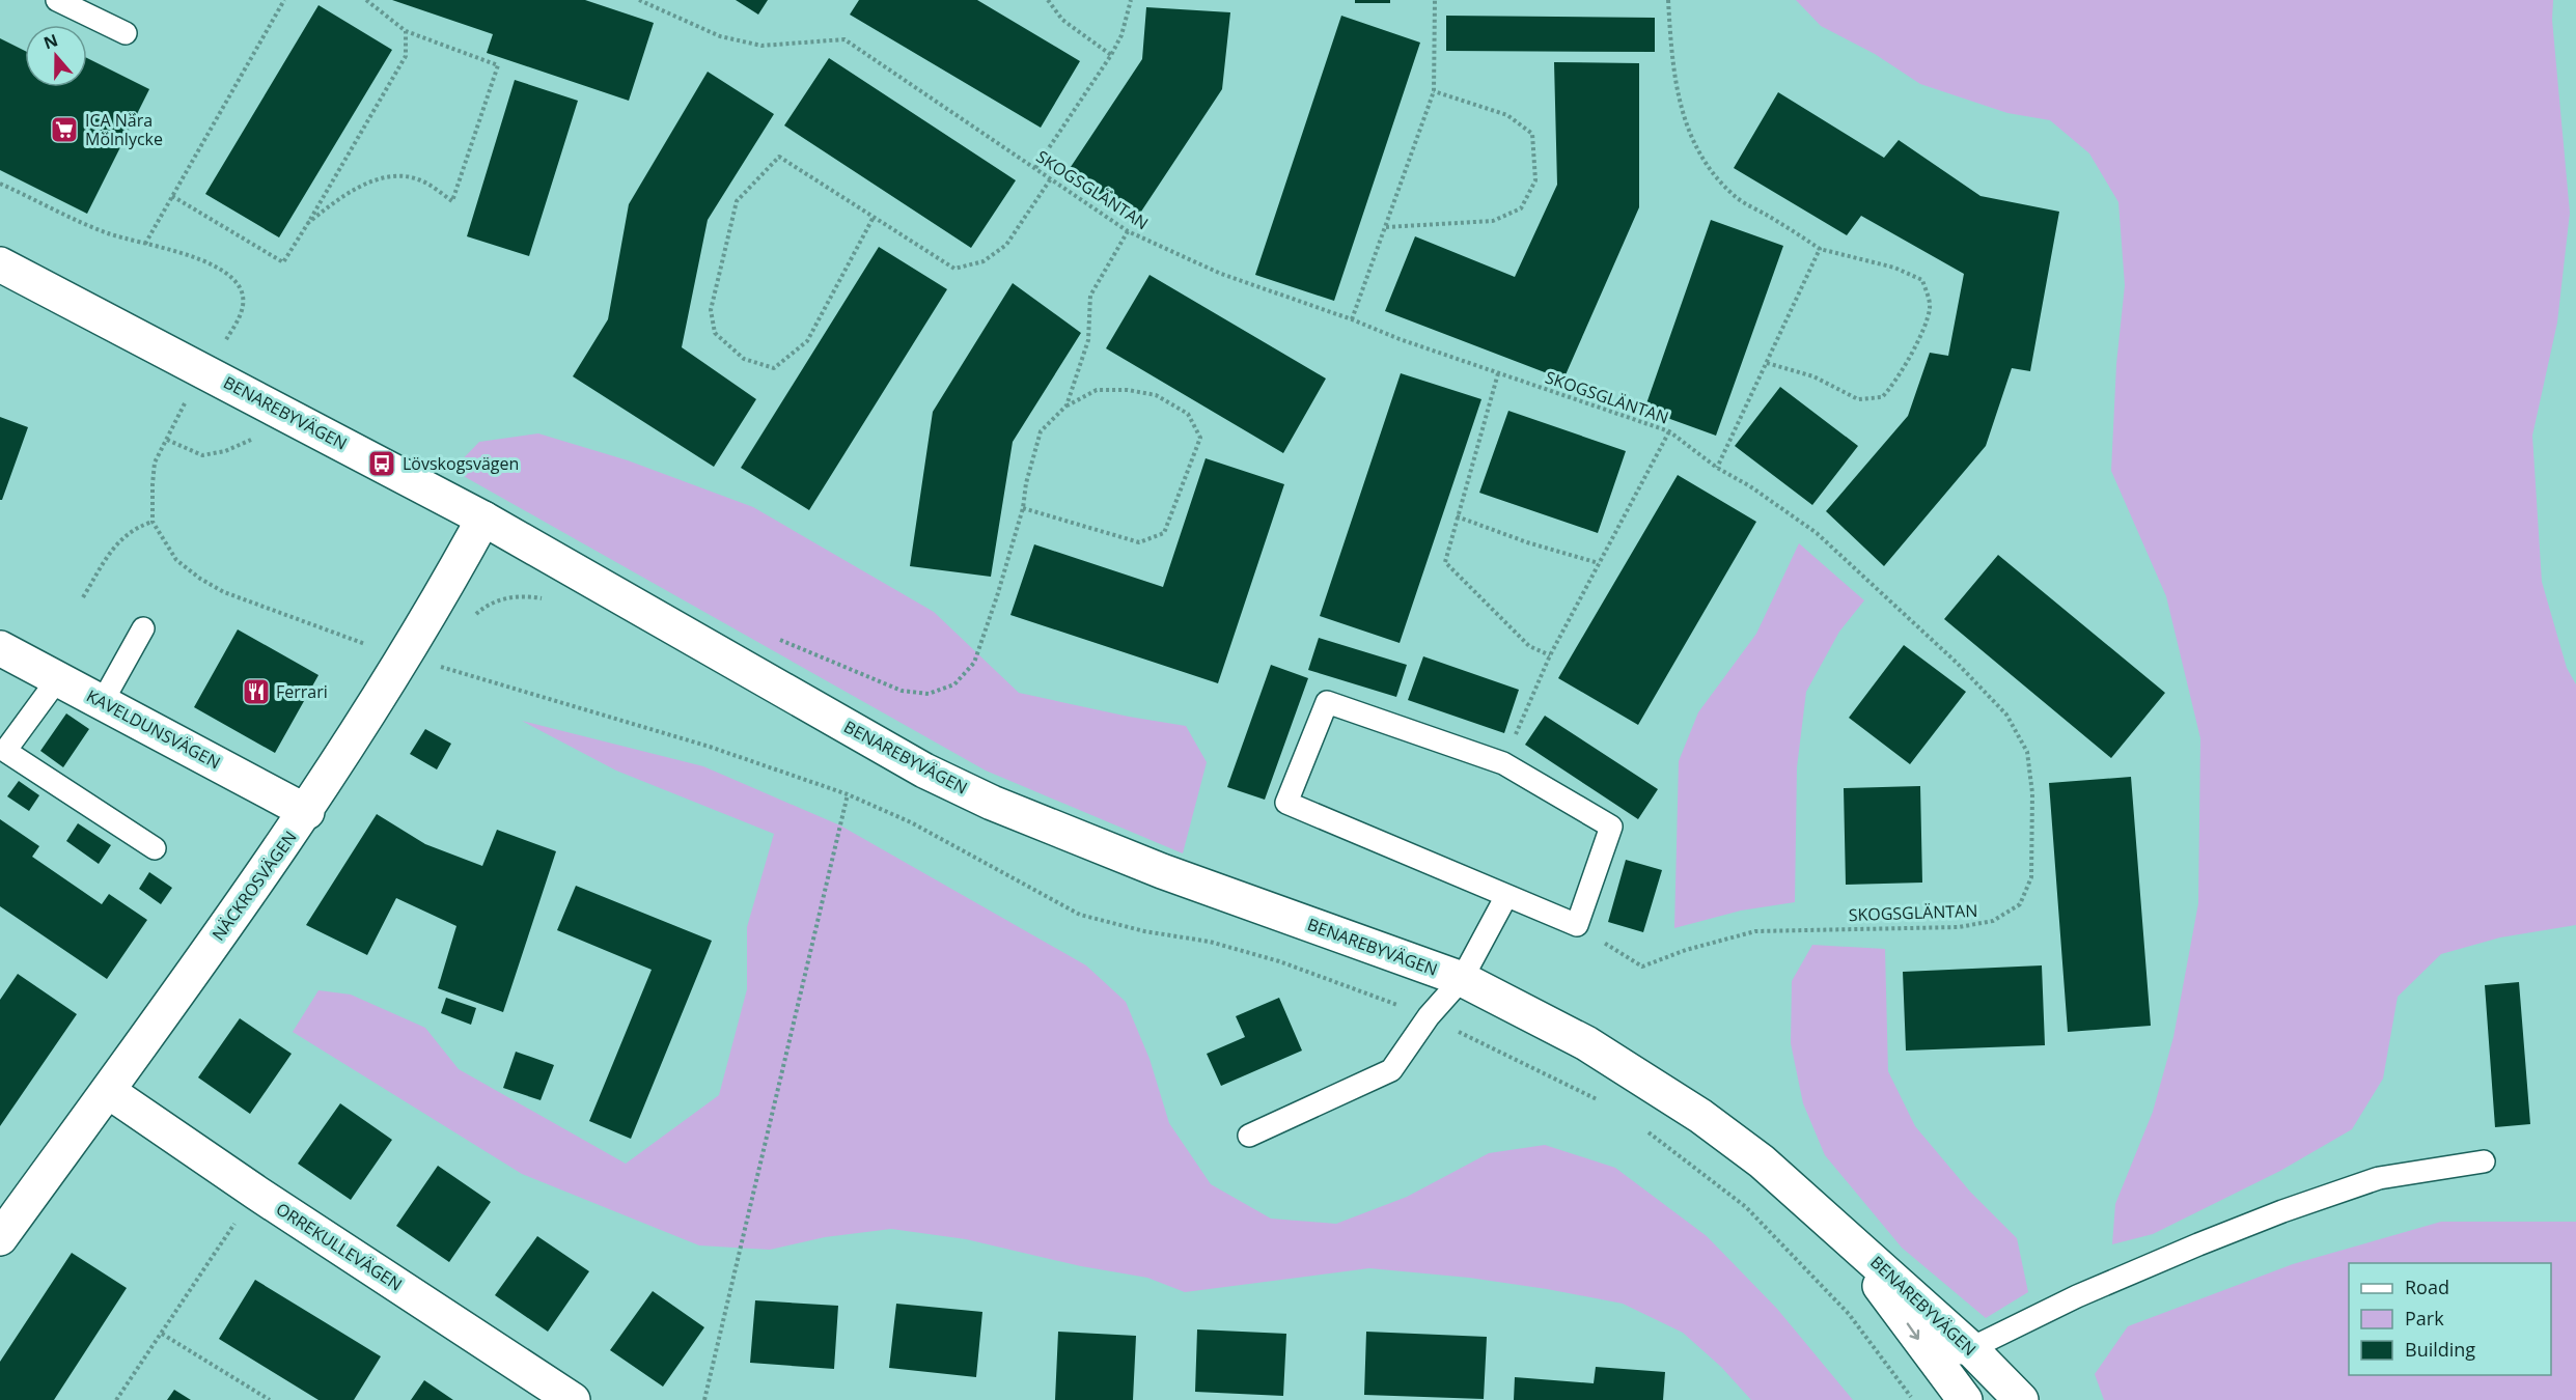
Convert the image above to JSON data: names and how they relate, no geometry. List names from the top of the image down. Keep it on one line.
{"streets":{"street":["BENAREBYVÄGEN","KAVELDUNSVÄGEN","NÄCKROSVÄGEN","ORREKULLEVÄGEN"],"path":["SKOGSGLÄNTAN"]},"crossings":[["BENAREBYVÄGEN","NÄCKROSVÄGEN"],["KAVELDUNSVÄGEN","NÄCKROSVÄGEN"],["NÄCKROSVÄGEN","ORREKULLEVÄGEN"]],"places":{"supermarket":["ICA Nära Mölnlycke"],"bus stop":["Lövskogsvägen"],"restaurant":["Ferrari"]},"legend":["Road","Park","Building"],"north":"top"}
